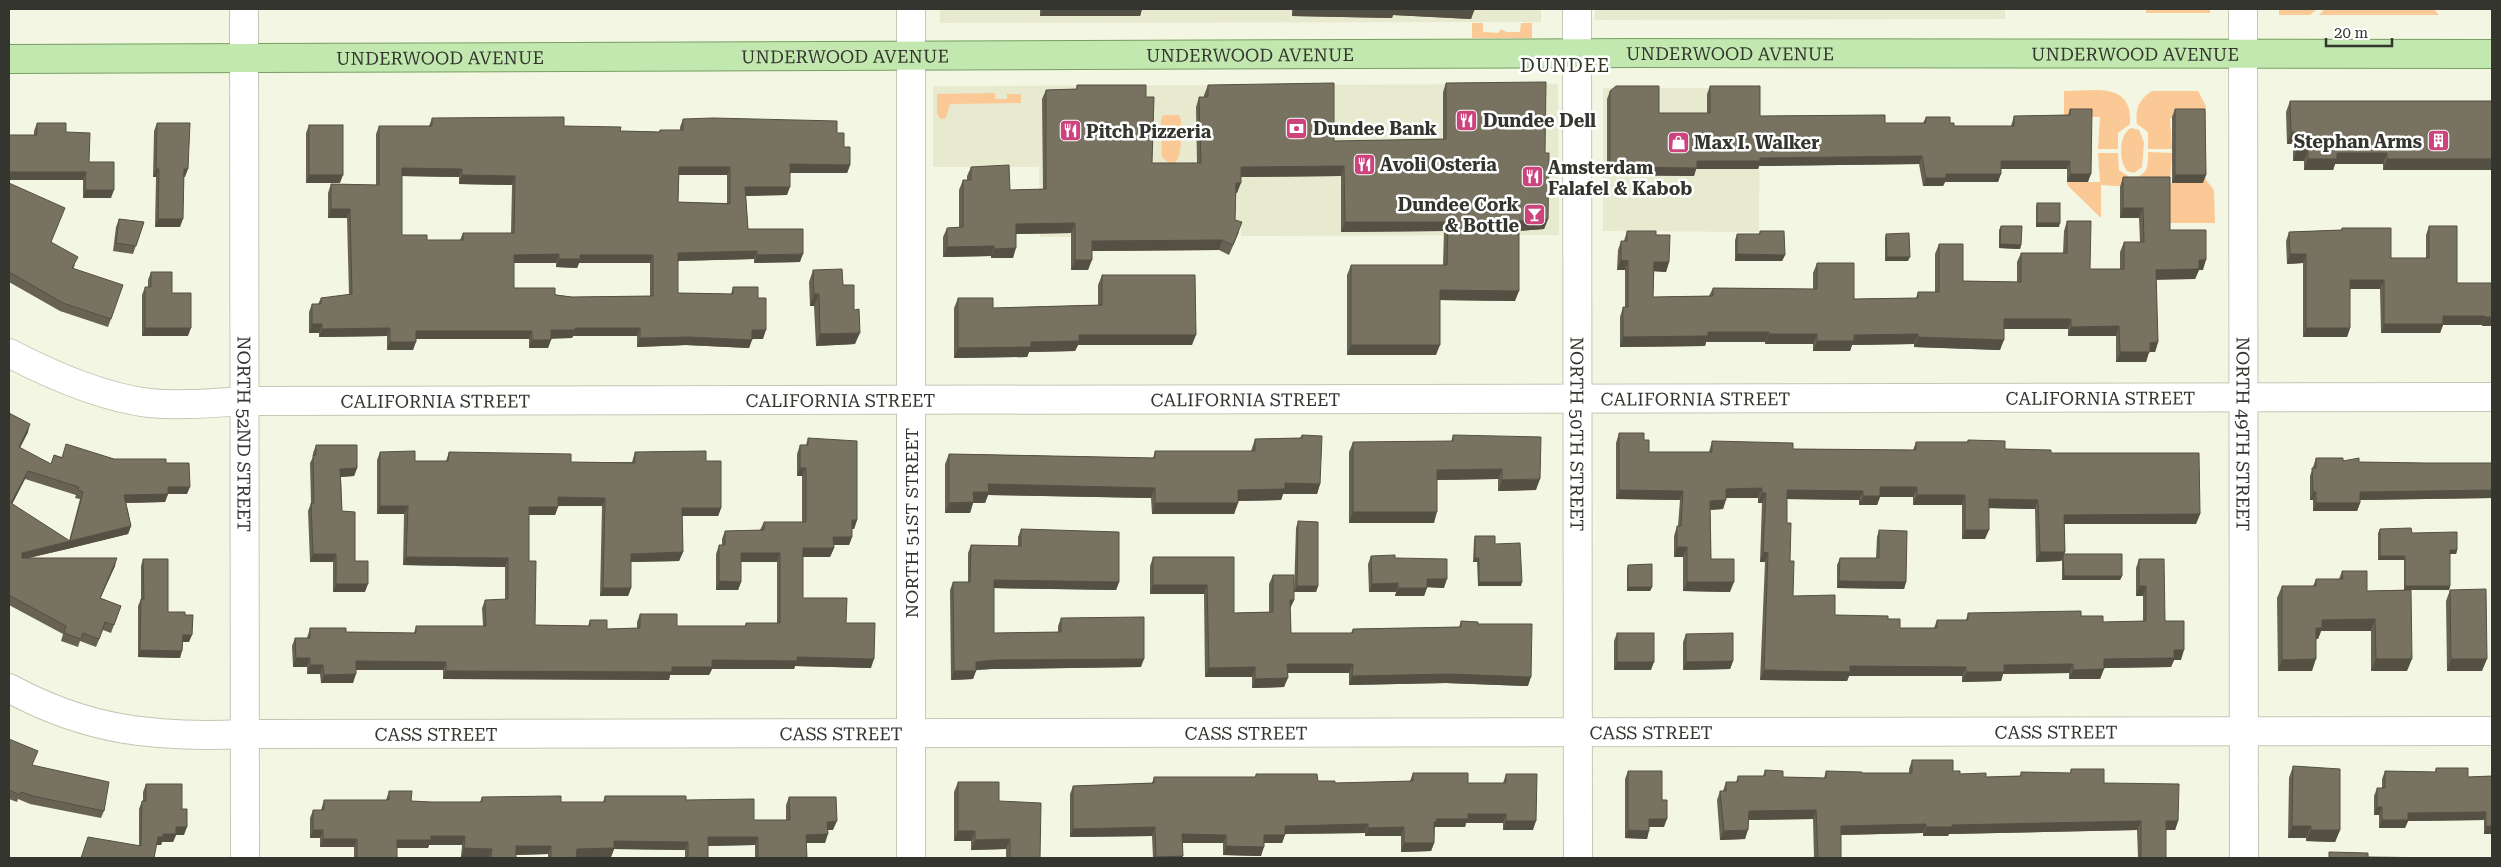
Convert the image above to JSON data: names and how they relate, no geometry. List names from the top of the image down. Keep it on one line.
{"streets":{"main road":["UNDERWOOD AVENUE"],"street":["CALIFORNIA STREET","NORTH 50TH STREET","NORTH 49TH STREET","NORTH 52ND STREET","NORTH 51ST STREET","CASS STREET"]},"crossings":[["UNDERWOOD AVENUE","NORTH 50TH STREET"],["UNDERWOOD AVENUE","NORTH 49TH STREET"],["UNDERWOOD AVENUE","NORTH 52ND STREET"],["UNDERWOOD AVENUE","NORTH 51ST STREET"],["CALIFORNIA STREET","NORTH 50TH STREET"],["CALIFORNIA STREET","NORTH 49TH STREET"],["CALIFORNIA STREET","NORTH 52ND STREET"],["CALIFORNIA STREET","NORTH 51ST STREET"],["NORTH 50TH STREET","CASS STREET"],["NORTH 49TH STREET","CASS STREET"],["NORTH 52ND STREET","CASS STREET"],["NORTH 51ST STREET","CASS STREET"]],"districts":["DUNDEE"],"places":{"restaurant":["Dundee Dell","Pitch Pizzeria","Avoli Osteria","Amsterdam Falafel & Kabob"],"bank":["Dundee Bank"],"building":["Stephan Arms"],"shop":["Max I. Walker"],"bar":["Dundee Cork & Bottle"]},"scale_bar":"20 m"}
